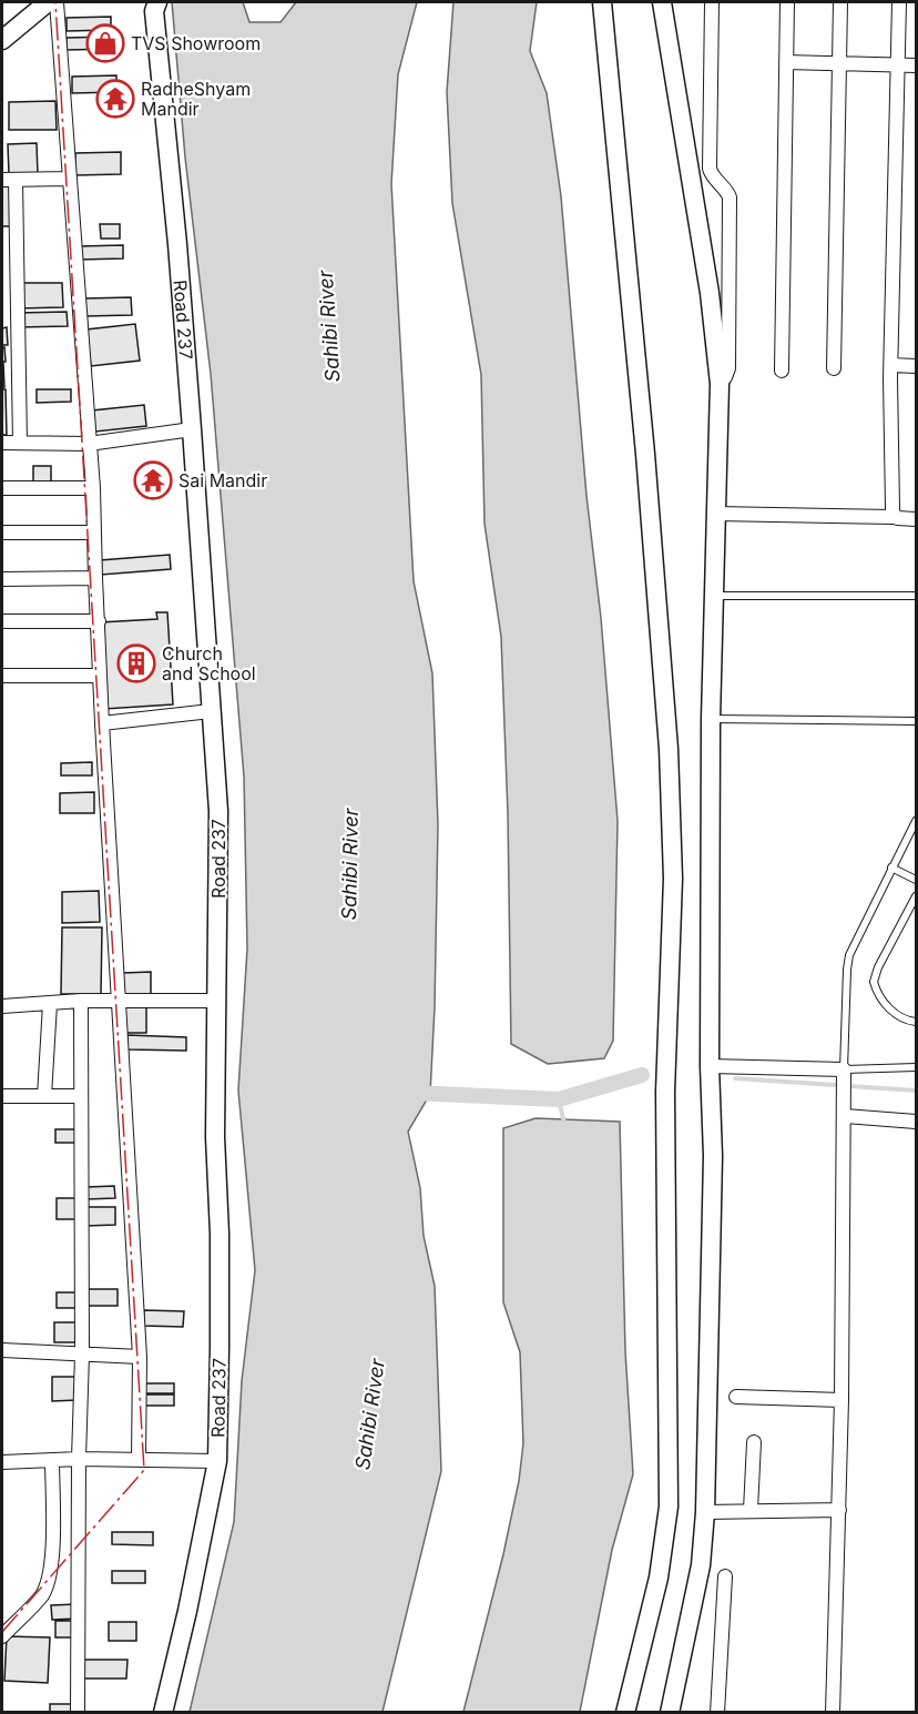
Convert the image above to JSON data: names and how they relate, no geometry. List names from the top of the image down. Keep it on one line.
{"streets":{"street":["Road 237"]},"water":["Sahibi River"],"places":{"shop":["TVS Showroom"],"temple":["RadheShyam Mandir","Sai Mandir"],"building":["Church and School"]}}
